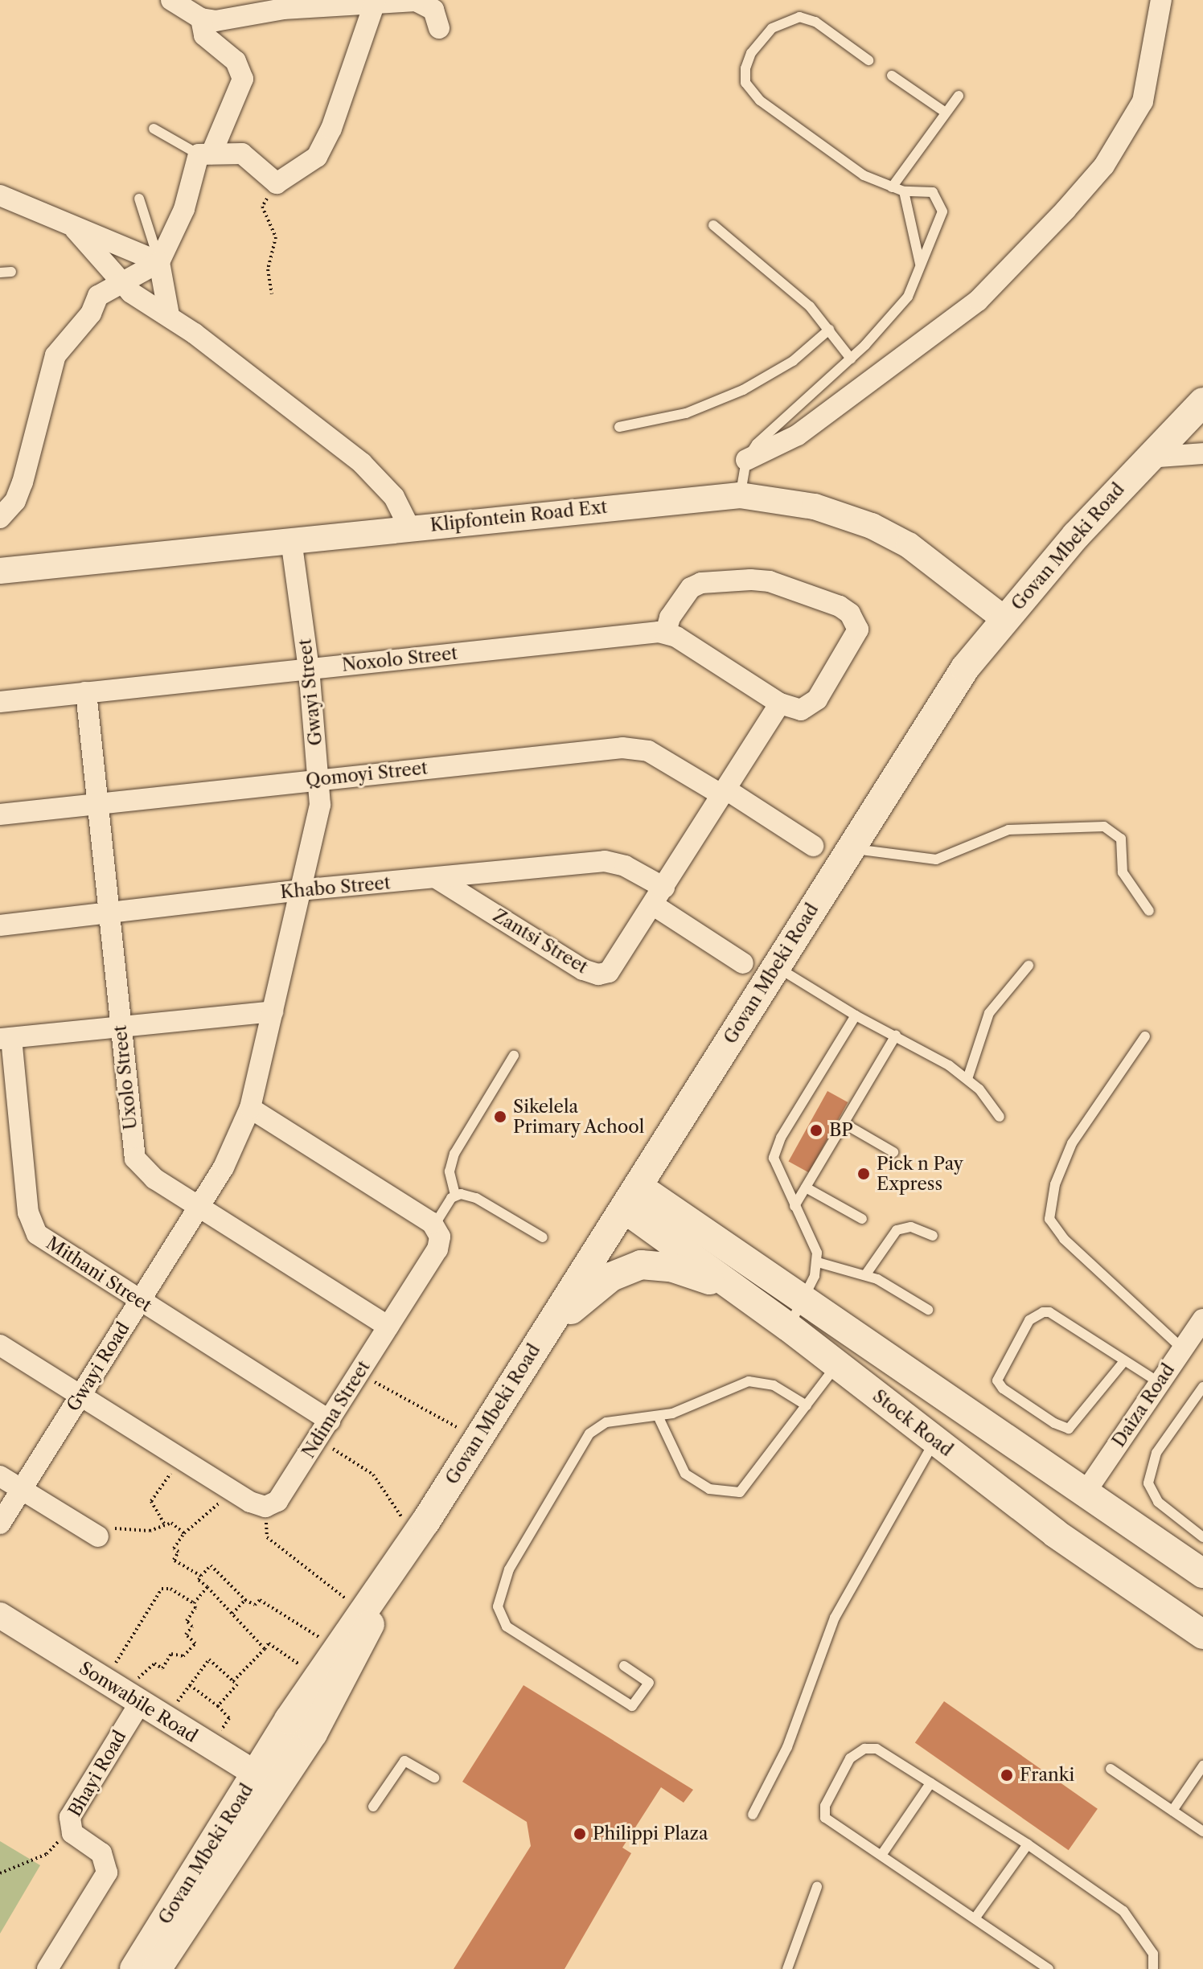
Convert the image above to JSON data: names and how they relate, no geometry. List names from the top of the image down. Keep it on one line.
{"streets":{"main road":["Govan Mbeki Road","Stock Road"],"street":["Klipfontein Road Ext","Noxolo Street","Gwayi Street","Qomoyi Street","Khabo Street","Zantsi Street","Uxolo Street","Mithani Street","Gwayi Road","Daiza Road","Ndima Street","Sonwabile Road","Bhayi Road"]},"crossings":[["Klipfontein Road Ext","Govan Mbeki Road"],["Klipfontein Road Ext","Gwayi Street"],["Govan Mbeki Road","Stock Road"],["Govan Mbeki Road","Sonwabile Road"],["Noxolo Street","Gwayi Street"],["Noxolo Street","Uxolo Street"],["Gwayi Street","Qomoyi Street"],["Gwayi Street","Khabo Street"],["Gwayi Street","Gwayi Road"],["Qomoyi Street","Zantsi Street"],["Qomoyi Street","Uxolo Street"],["Khabo Street","Zantsi Street"],["Khabo Street","Uxolo Street"],["Uxolo Street","Gwayi Road"],["Uxolo Street","Ndima Street"],["Mithani Street","Gwayi Road"],["Mithani Street","Ndima Street"],["Daiza Road","Stock Road"],["Sonwabile Road","Bhayi Road"]],"places":["Sikelela Primary Achool","BP","Pick n Pay Express","Franki","Philippi Plaza"]}
